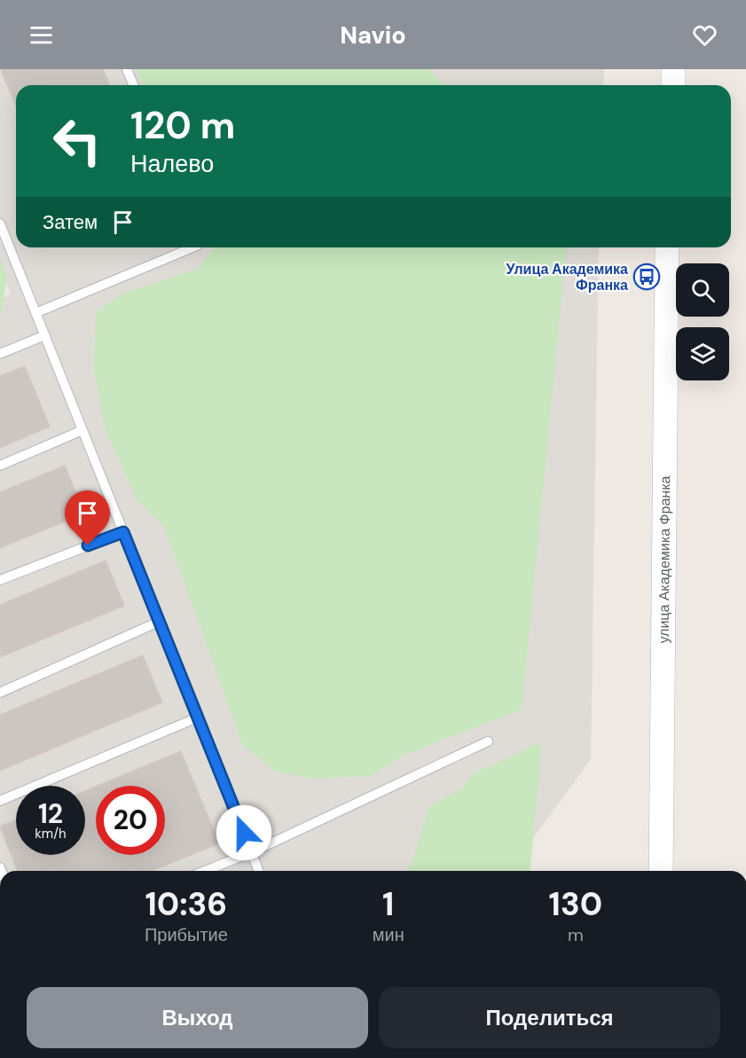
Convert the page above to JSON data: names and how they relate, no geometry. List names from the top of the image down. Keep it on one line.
{"streets":{"street":["улица Академика Франка"]},"places":{"bus stop":["Улица Академика Франка"]},"page":{"header":"Navio","turn":["120 m","Налево"],"then":"Затем","speed":"12 km/h","limit":"20","eta":["10:36","Прибытие","1","мин","130","m"],"buttons":["Выход","Поделиться"]}}
